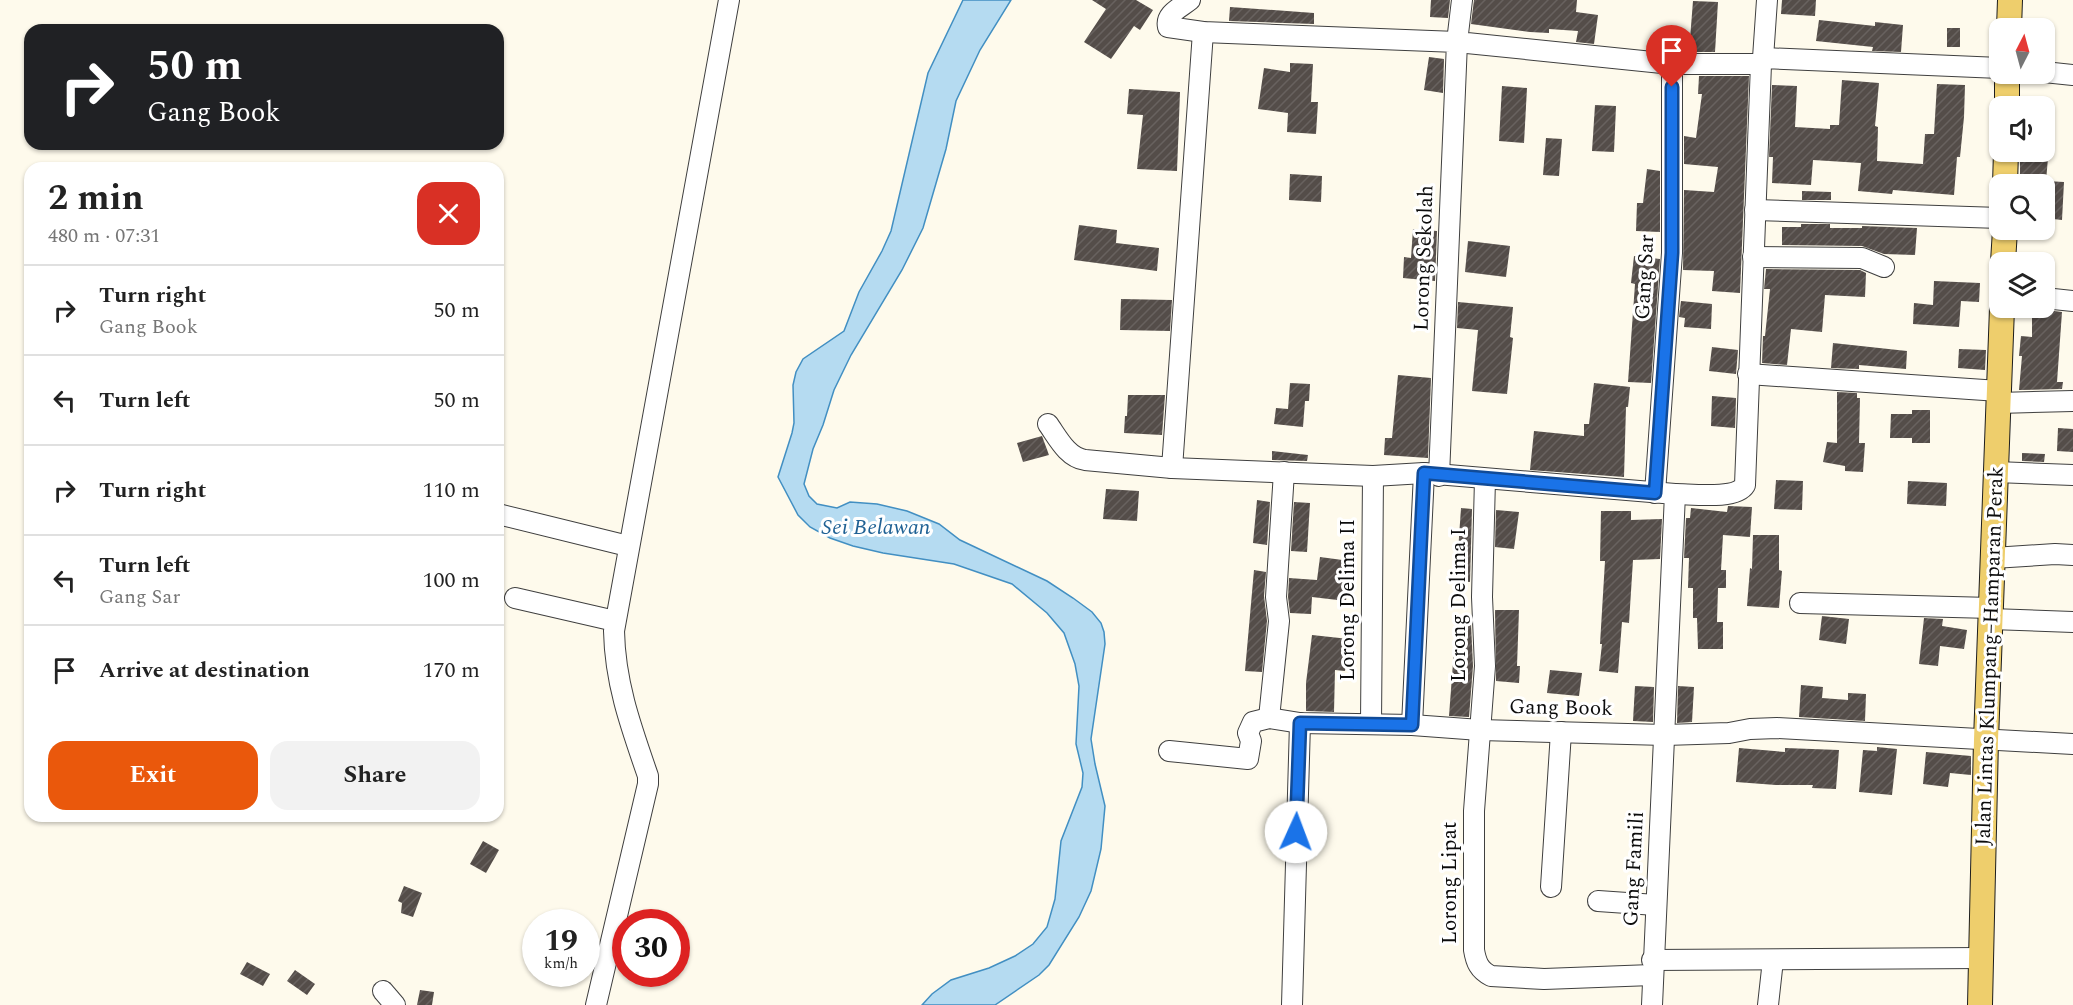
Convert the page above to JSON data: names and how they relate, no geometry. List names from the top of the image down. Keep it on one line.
{"streets":{"main road":["Jalan Lintas Klumpang–Hamparan Perak"],"street":["Lorong Sekolah","Gang Sar","Lorong Delima II","Lorong Delima I","Gang Book","Gang Famili","Lorong Lipat"]},"crossings":[["Lorong Sekolah","Gang Book"],["Lorong Delima II","Gang Book"],["Lorong Delima I","Gang Book"],["Lorong Delima I","Lorong Lipat"],["Jalan Lintas Klumpang–Hamparan Perak","Gang Book"],["Jalan Lintas Klumpang–Hamparan Perak","Lorong Lipat"],["Gang Book","Gang Famili"],["Gang Book","Lorong Lipat"],["Gang Famili","Lorong Lipat"]],"water":["Sei Belawan"],"north":"top","page":{"turn":["50 m","Gang Book"],"heading":["2 min","480 m · 07:31"],"list":[{"name":"Turn right","note":"Gang Book","value":"50 m"},{"name":"Turn left","value":"50 m"},{"name":"Turn right","value":"110 m"},{"name":"Turn left","note":"Gang Sar","value":"100 m"},{"name":"Arrive at destination","value":"170 m"}],"buttons":["Exit","Share"],"speed":"19 km/h","limit":"30"}}
